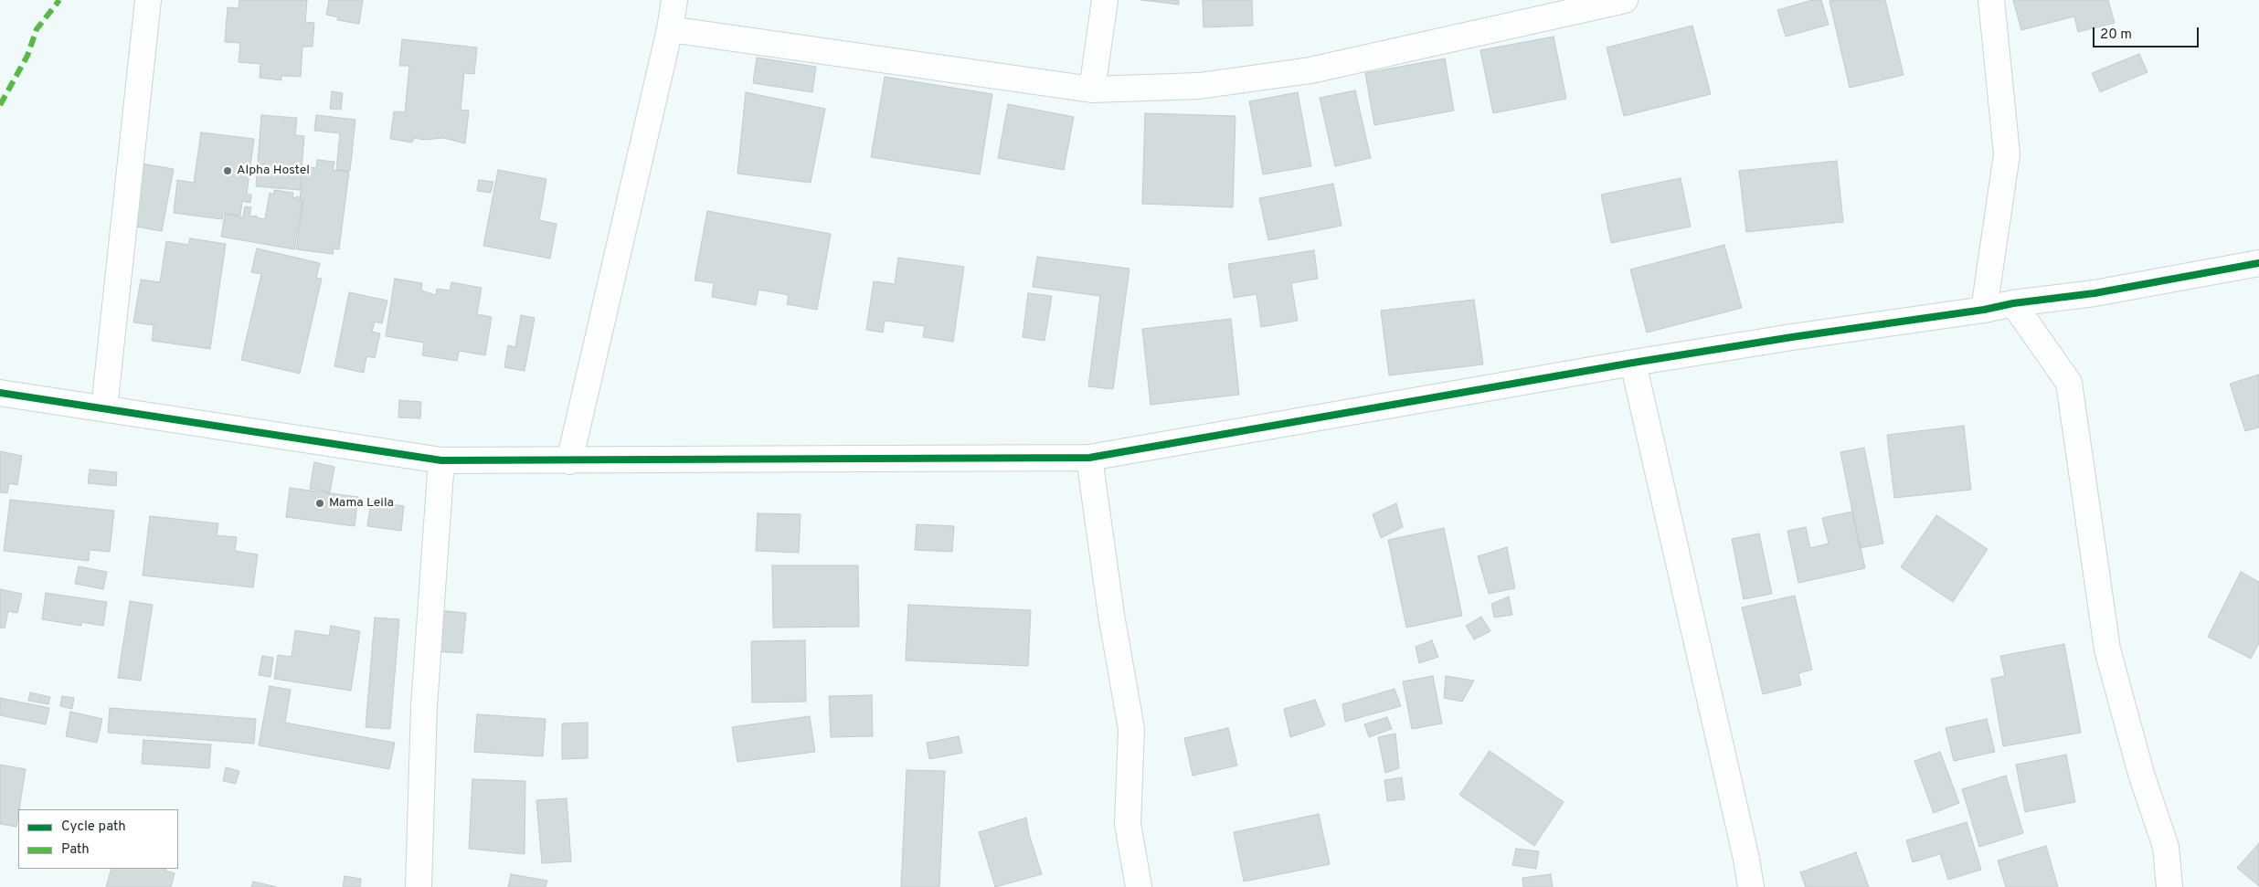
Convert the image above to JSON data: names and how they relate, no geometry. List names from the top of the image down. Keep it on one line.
{"places":["Alpha Hostel","Mama Leila"],"legend":["Cycle path","Path"],"scale_bar":"20 m"}
